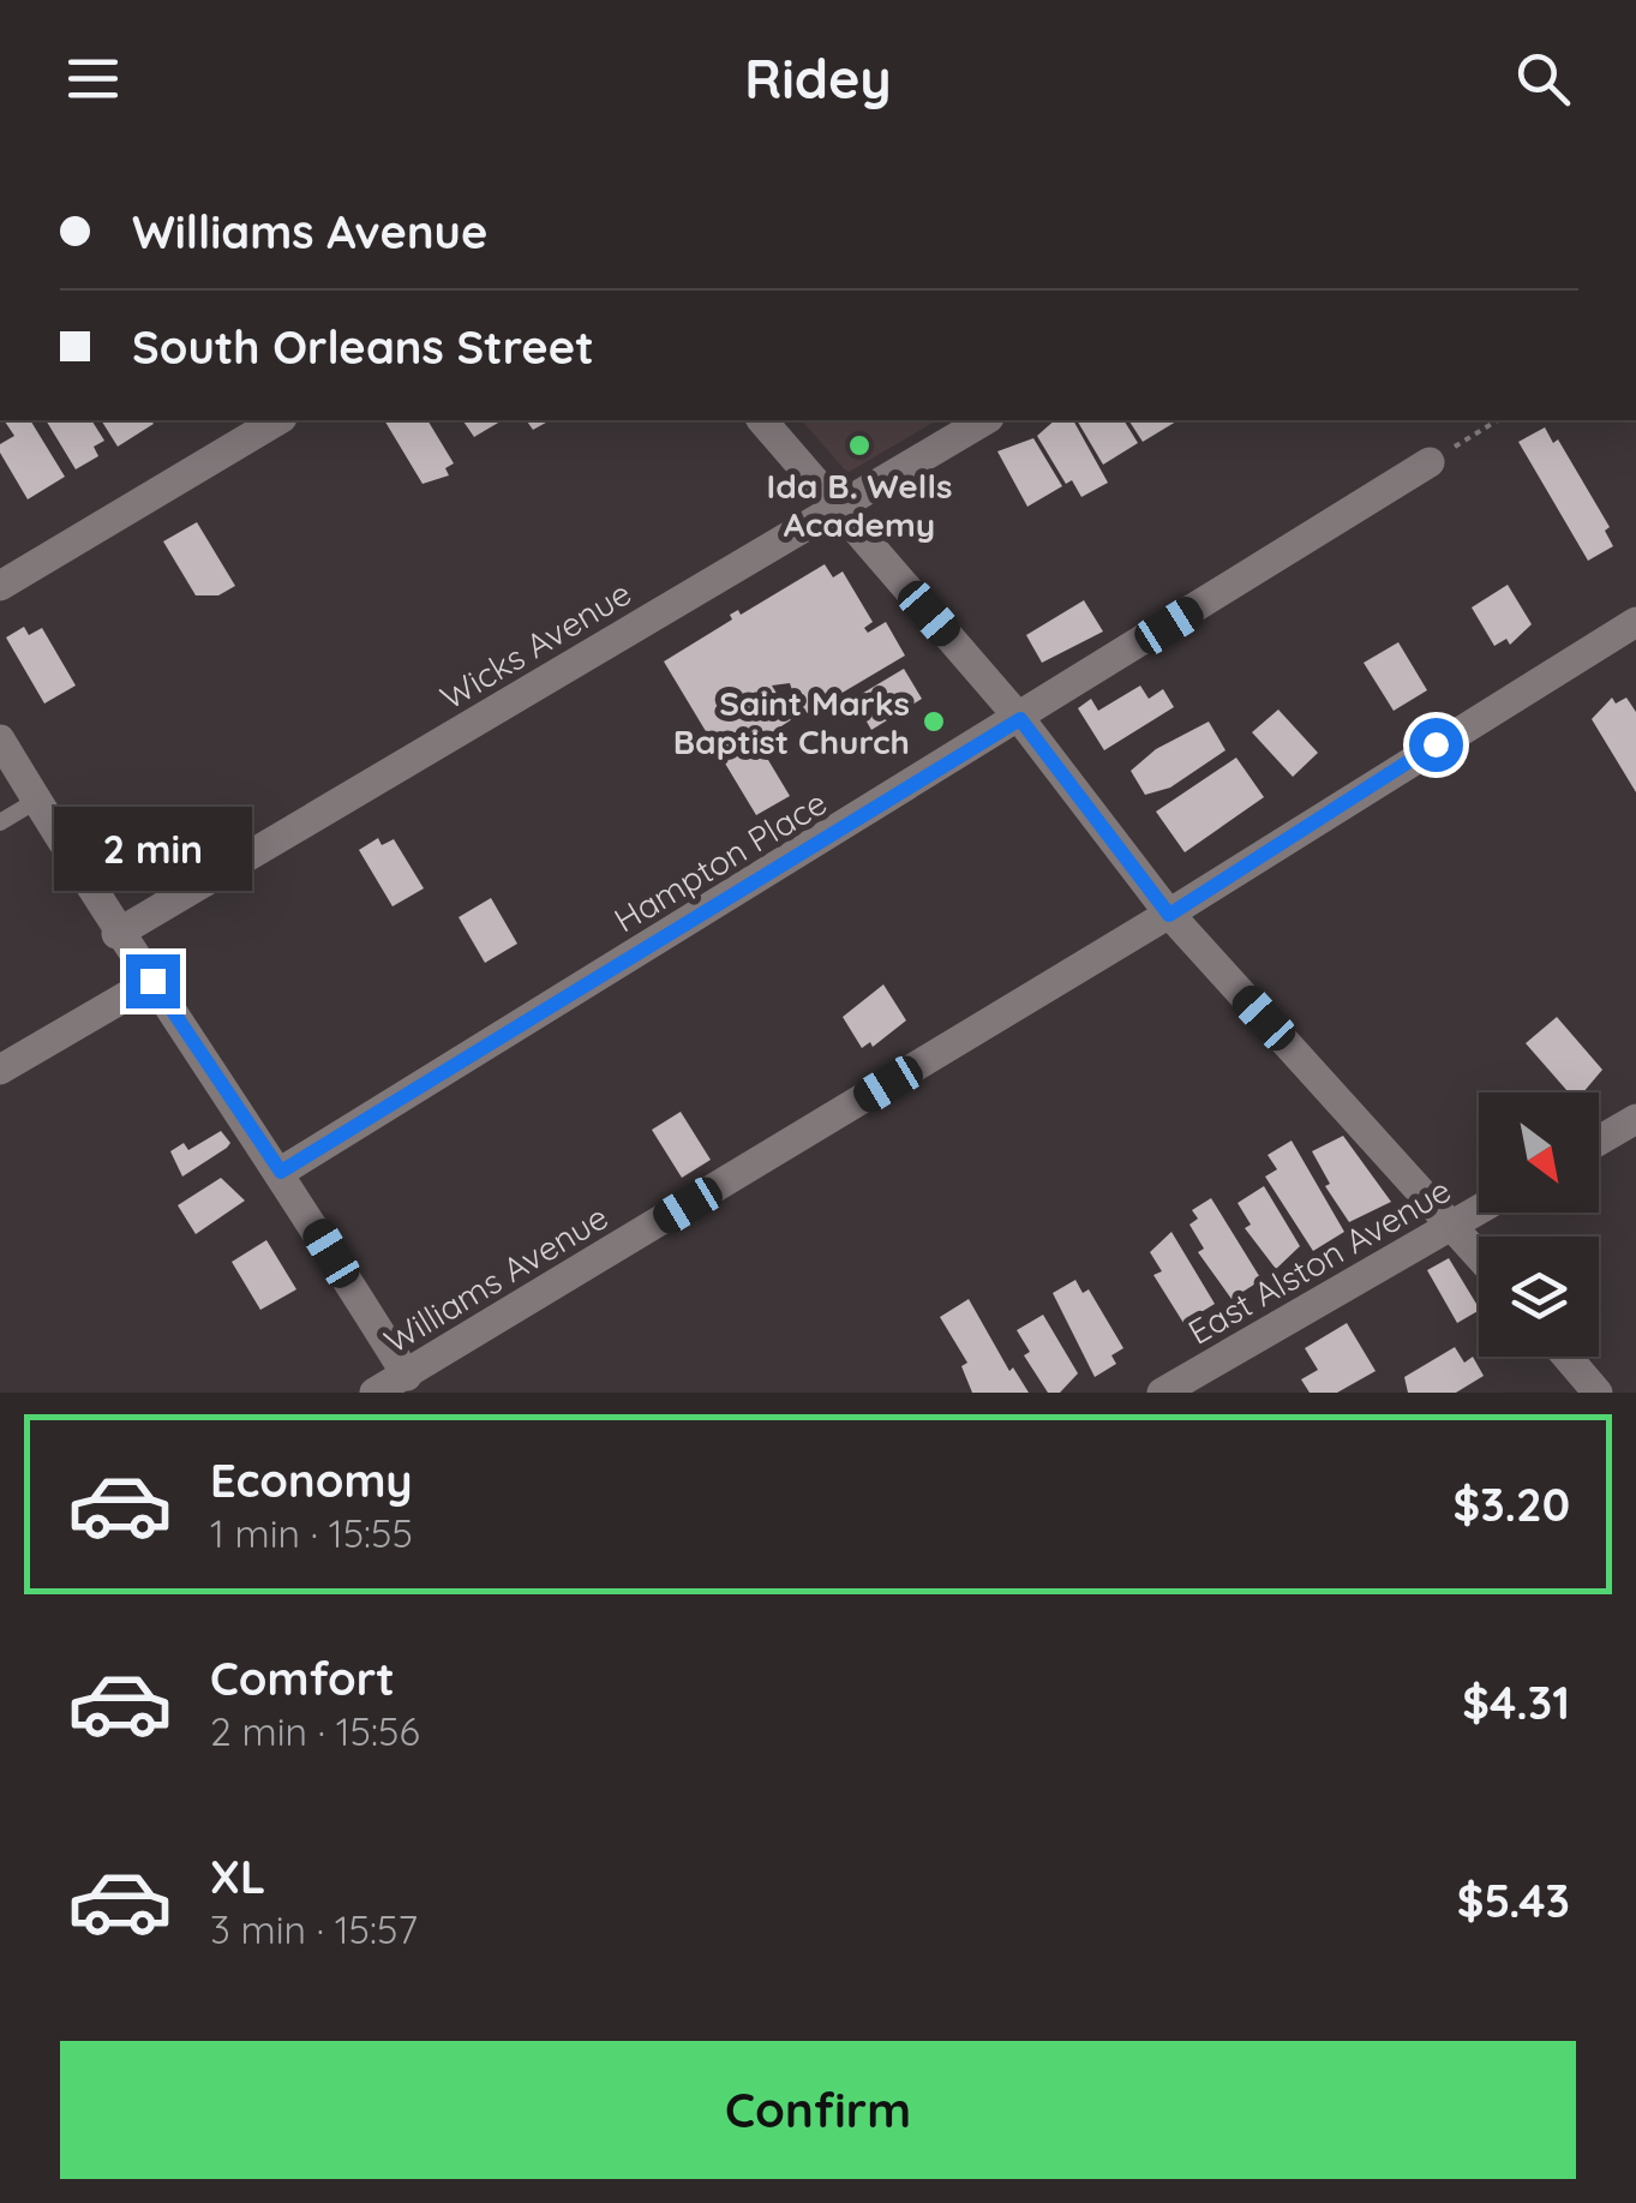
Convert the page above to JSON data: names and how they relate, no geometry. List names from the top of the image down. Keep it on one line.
{"streets":{"street":["Wicks Avenue","Hampton Place","East Alston Avenue","Williams Avenue"]},"places":["Ida B. Wells Academy","Saint Marks Baptist Church"],"north":"bottom right","page":{"header":"Ridey","banner":["Williams Avenue","South Orleans Street"],"bubble":"2 min","list":[{"name":"Economy","note":"1 min · 15:55","value":"$3.20"},{"name":"Comfort","note":"2 min · 15:56","value":"$4.31"},{"name":"XL","note":"3 min · 15:57","value":"$5.43"}],"buttons":"Confirm"}}
